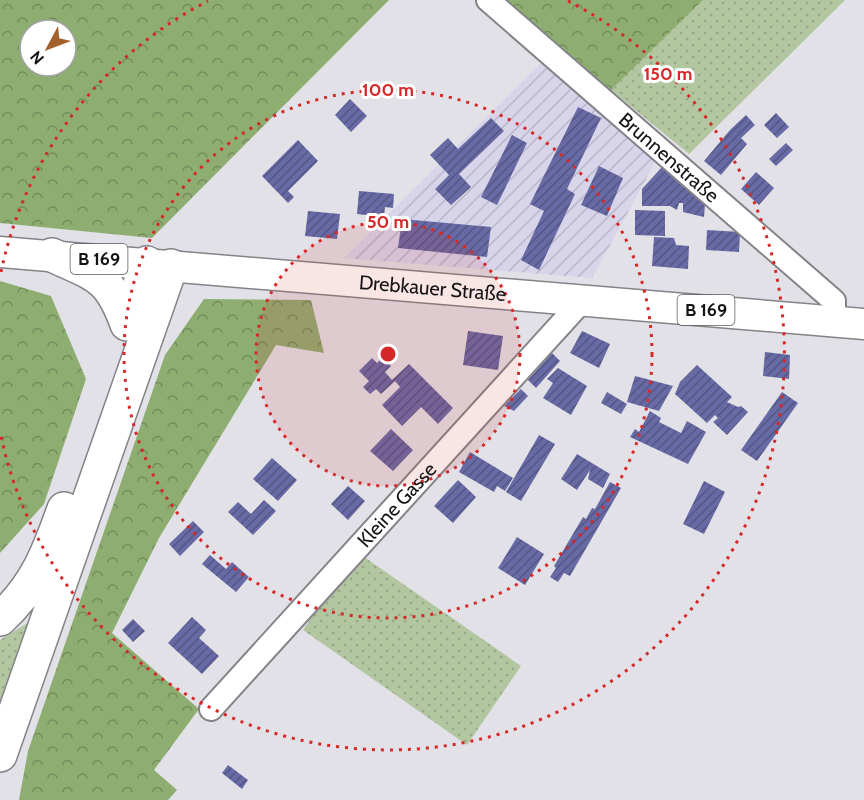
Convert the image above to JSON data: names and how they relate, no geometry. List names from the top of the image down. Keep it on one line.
{"streets":{"main road":["B 169","Drebkauer Straße"],"street":["Brunnenstraße","Kleine Gasse"]},"crossings":[["Brunnenstraße","Drebkauer Straße"],["Drebkauer Straße","Kleine Gasse"]],"north":"bottom left","rings":["150 m","100 m","50 m"]}
